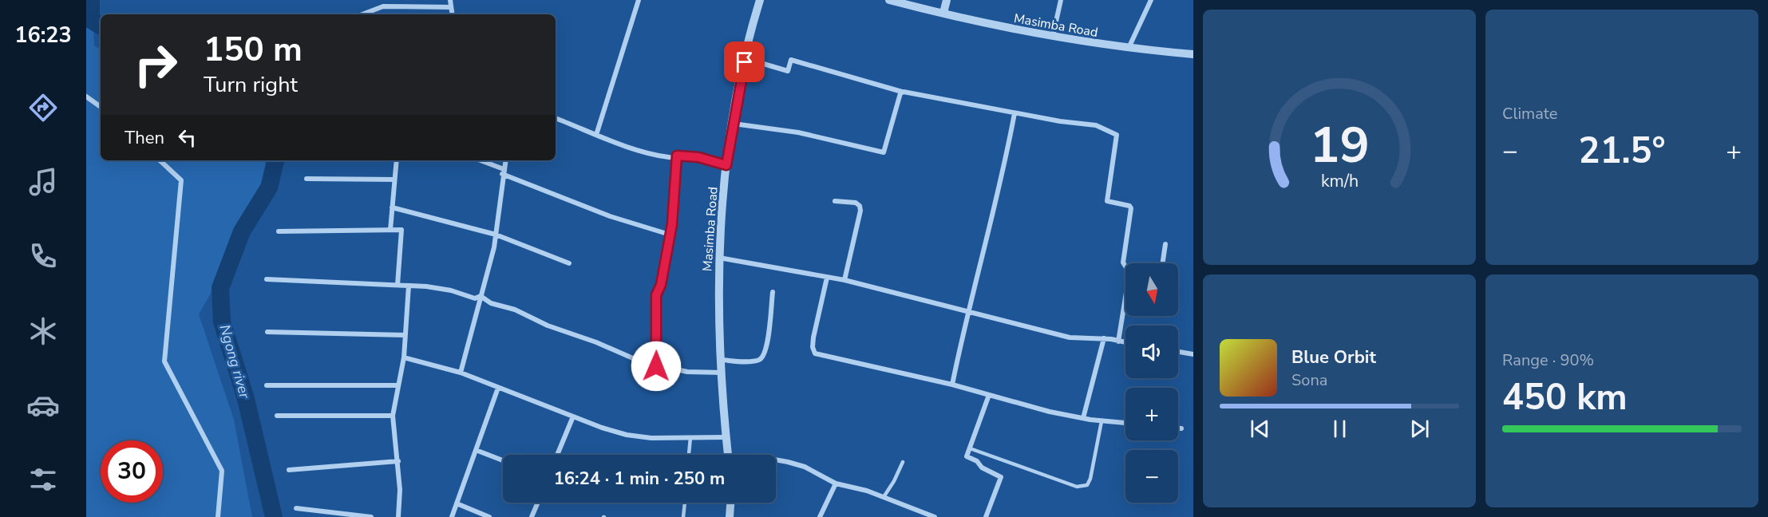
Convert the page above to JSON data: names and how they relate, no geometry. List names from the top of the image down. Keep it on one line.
{"streets":{"street":["Masimba Road"]},"water":["Ngong river"],"north":"bottom","page":{"tabs":"16:23","tile":["Climate",["Range · 90%","450 km"]],"turn":["150 m","Turn right"],"then":"Then","heat":["−","21.5°","+"],"map_buttons":["+","−"],"song":["Blue Orbit","Sona"],"limit":"30","trip":"16:24 · 1 min · 250 m","gauge":["19","km/h"]}}
